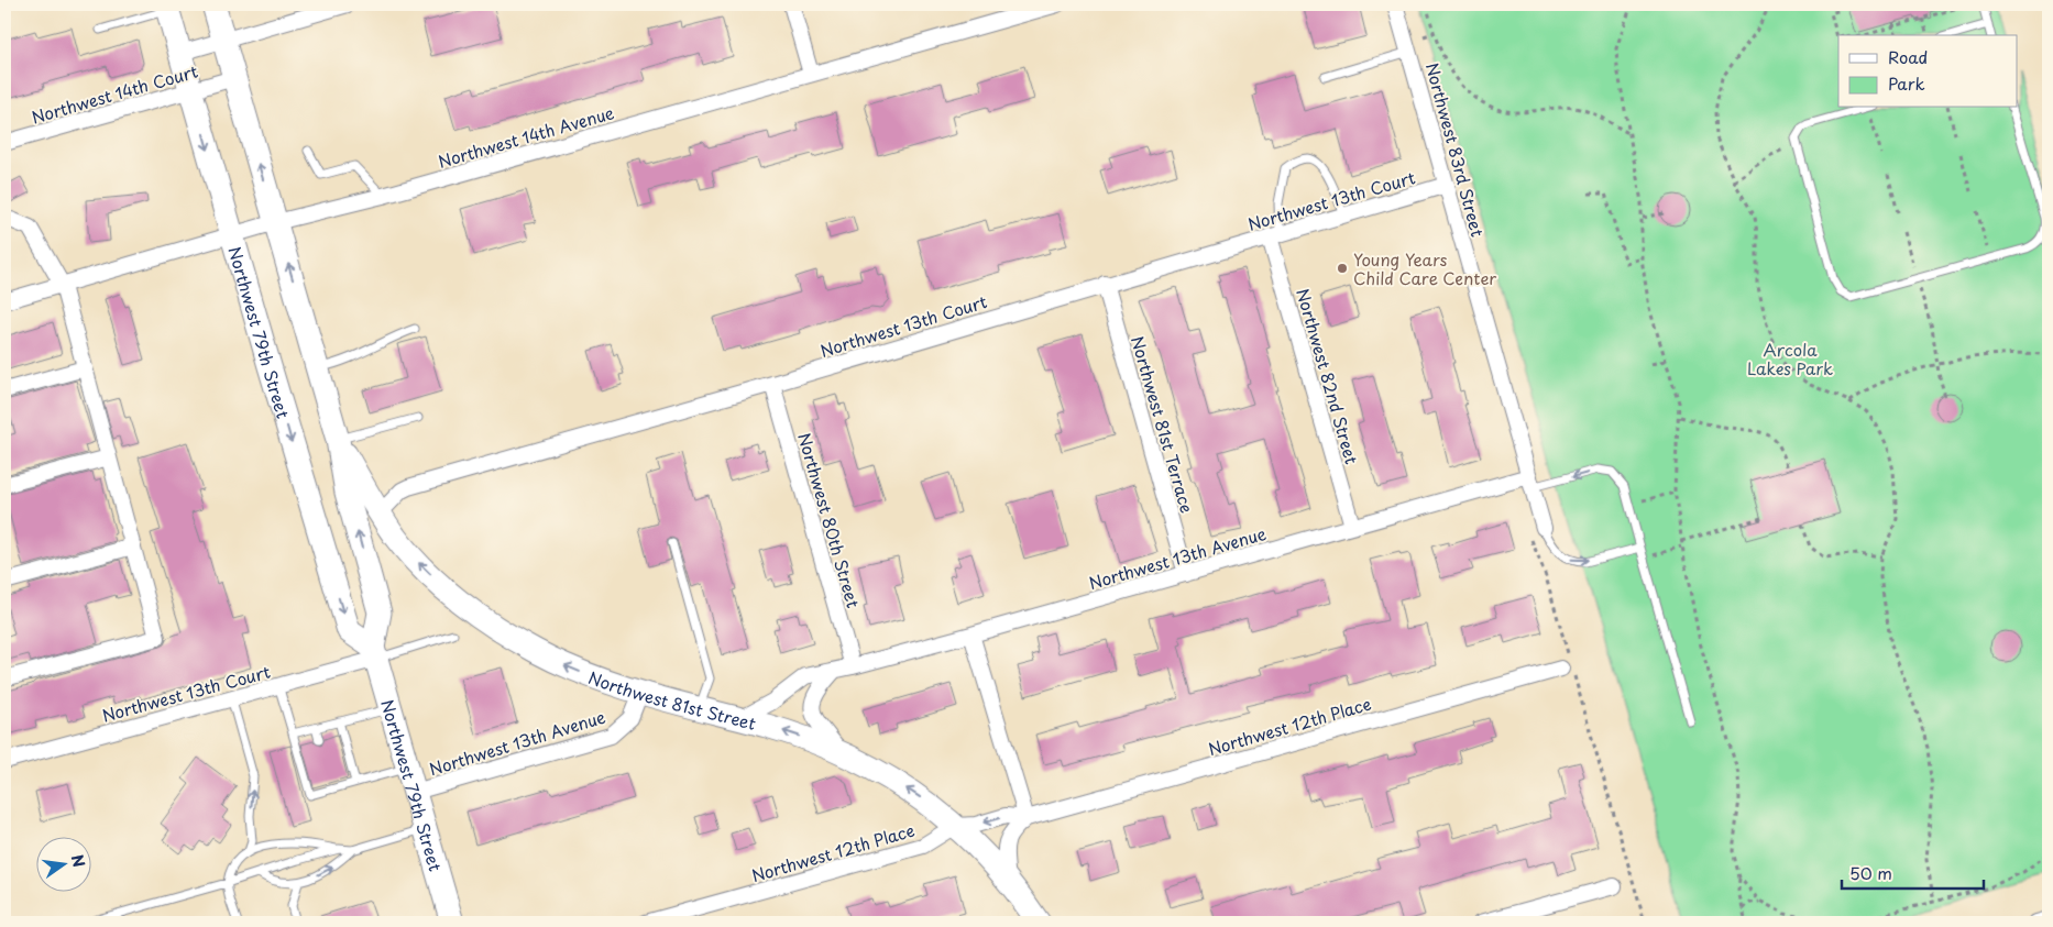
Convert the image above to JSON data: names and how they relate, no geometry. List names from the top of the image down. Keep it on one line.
{"streets":{"main road":["Northwest 79th Street","Northwest 81st Street"],"street":["Northwest 14th Court","Northwest 14th Avenue","Northwest 83rd Street","Northwest 13th Court","Northwest 82nd Street","Northwest 81st Terrace","Northwest 80th Street","Northwest 13th Avenue","Northwest 12th Place"]},"crossings":[["Northwest 14th Court","Northwest 79th Street"],["Northwest 14th Avenue","Northwest 79th Street"],["Northwest 83rd Street","Northwest 13th Court"],["Northwest 83rd Street","Northwest 13th Avenue"],["Northwest 13th Court","Northwest 79th Street"],["Northwest 13th Court","Northwest 82nd Street"],["Northwest 13th Court","Northwest 81st Terrace"],["Northwest 13th Court","Northwest 80th Street"],["Northwest 13th Court","Northwest 81st Street"],["Northwest 79th Street","Northwest 13th Avenue"],["Northwest 79th Street","Northwest 81st Street"],["Northwest 82nd Street","Northwest 13th Avenue"],["Northwest 81st Terrace","Northwest 13th Avenue"],["Northwest 80th Street","Northwest 13th Avenue"],["Northwest 13th Avenue","Northwest 81st Street"],["Northwest 81st Street","Northwest 12th Place"]],"one_way":["Northwest 81st Street"],"parks":["Arcola Lakes Park"],"places":["Young Years Child Care Center"],"legend":["Road","Park"],"scale_bar":"50 m","north":"right"}
